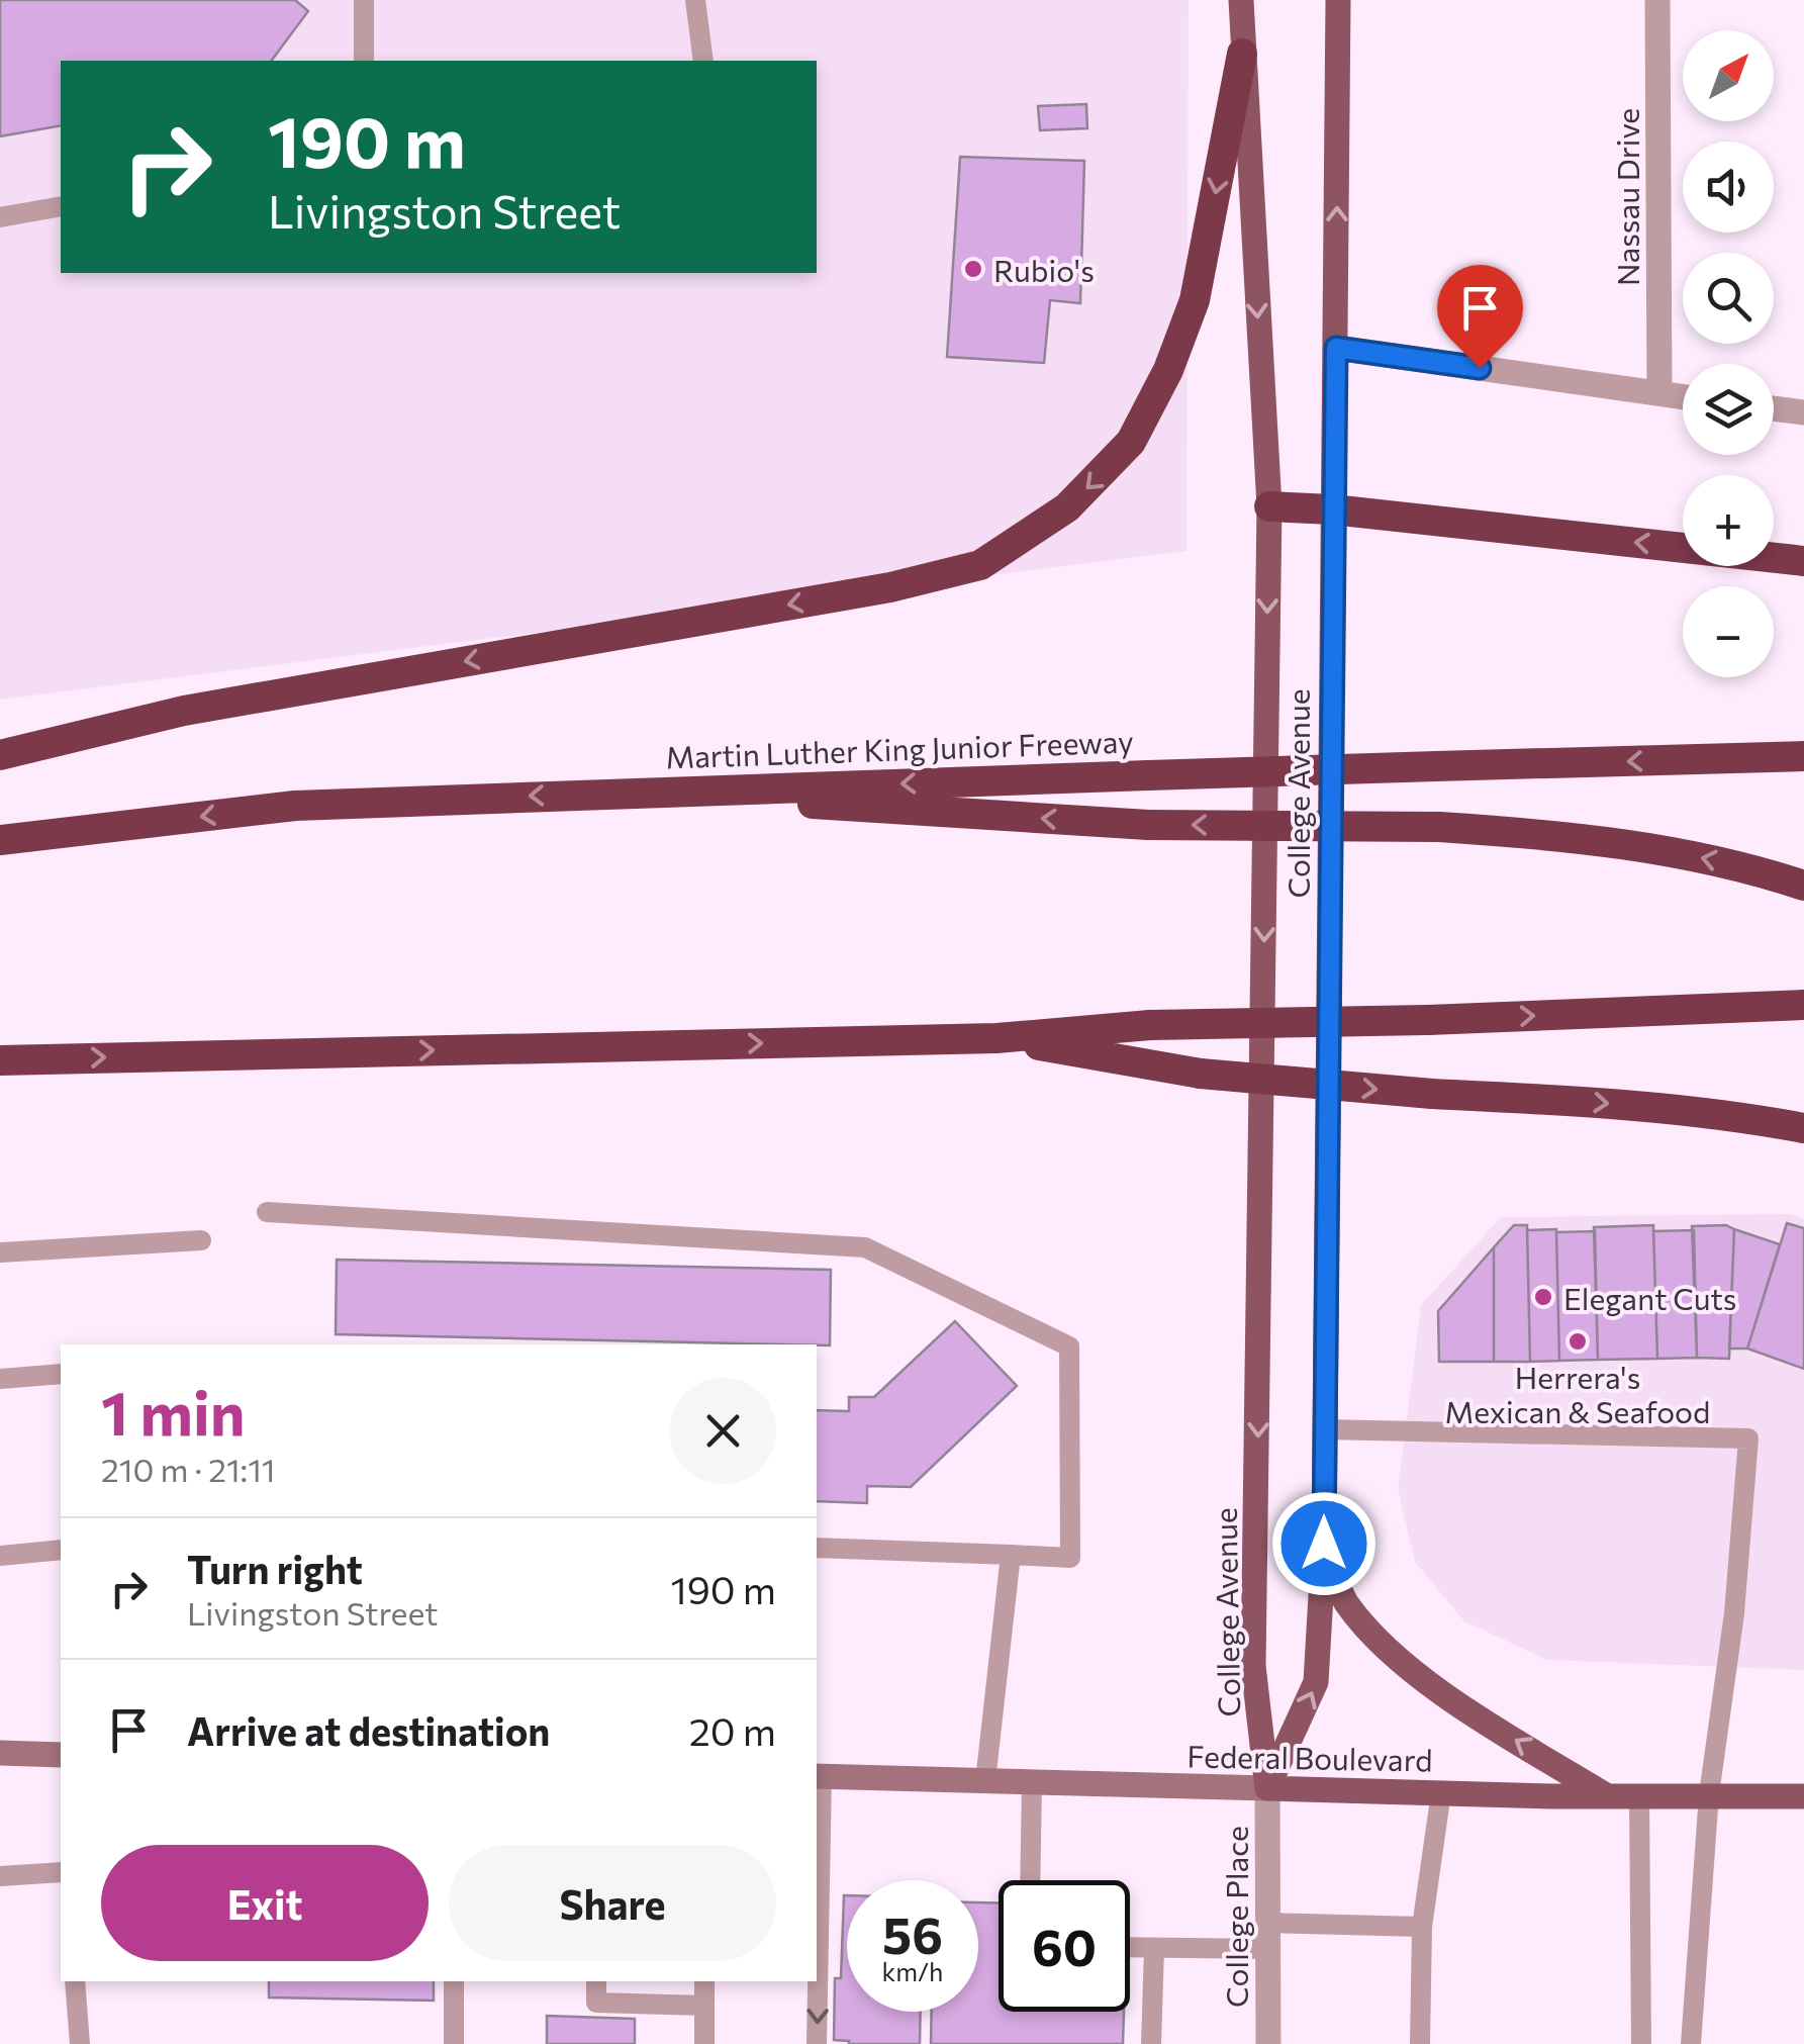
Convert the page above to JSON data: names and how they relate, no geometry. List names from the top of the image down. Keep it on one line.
{"streets":{"highway":["Martin Luther King Junior Freeway"],"main road":["College Avenue","Federal Boulevard"],"street":["Nassau Drive","College Place"]},"crossings":[["College Avenue","Federal Boulevard"],["College Avenue","College Place"],["Federal Boulevard","College Place"]],"places":["Rubio's","Elegant Cuts","Herrera's Mexican & Seafood"],"north":"top right","page":{"map_buttons":["+","−"],"turn":["190 m","Livingston Street"],"heading":["1 min","210 m · 21:11"],"list":[{"name":"Turn right","note":"Livingston Street","value":"190 m"},{"name":"Arrive at destination","value":"20 m"}],"buttons":["Exit","Share"],"speed":"56 km/h","limit":"60"}}
